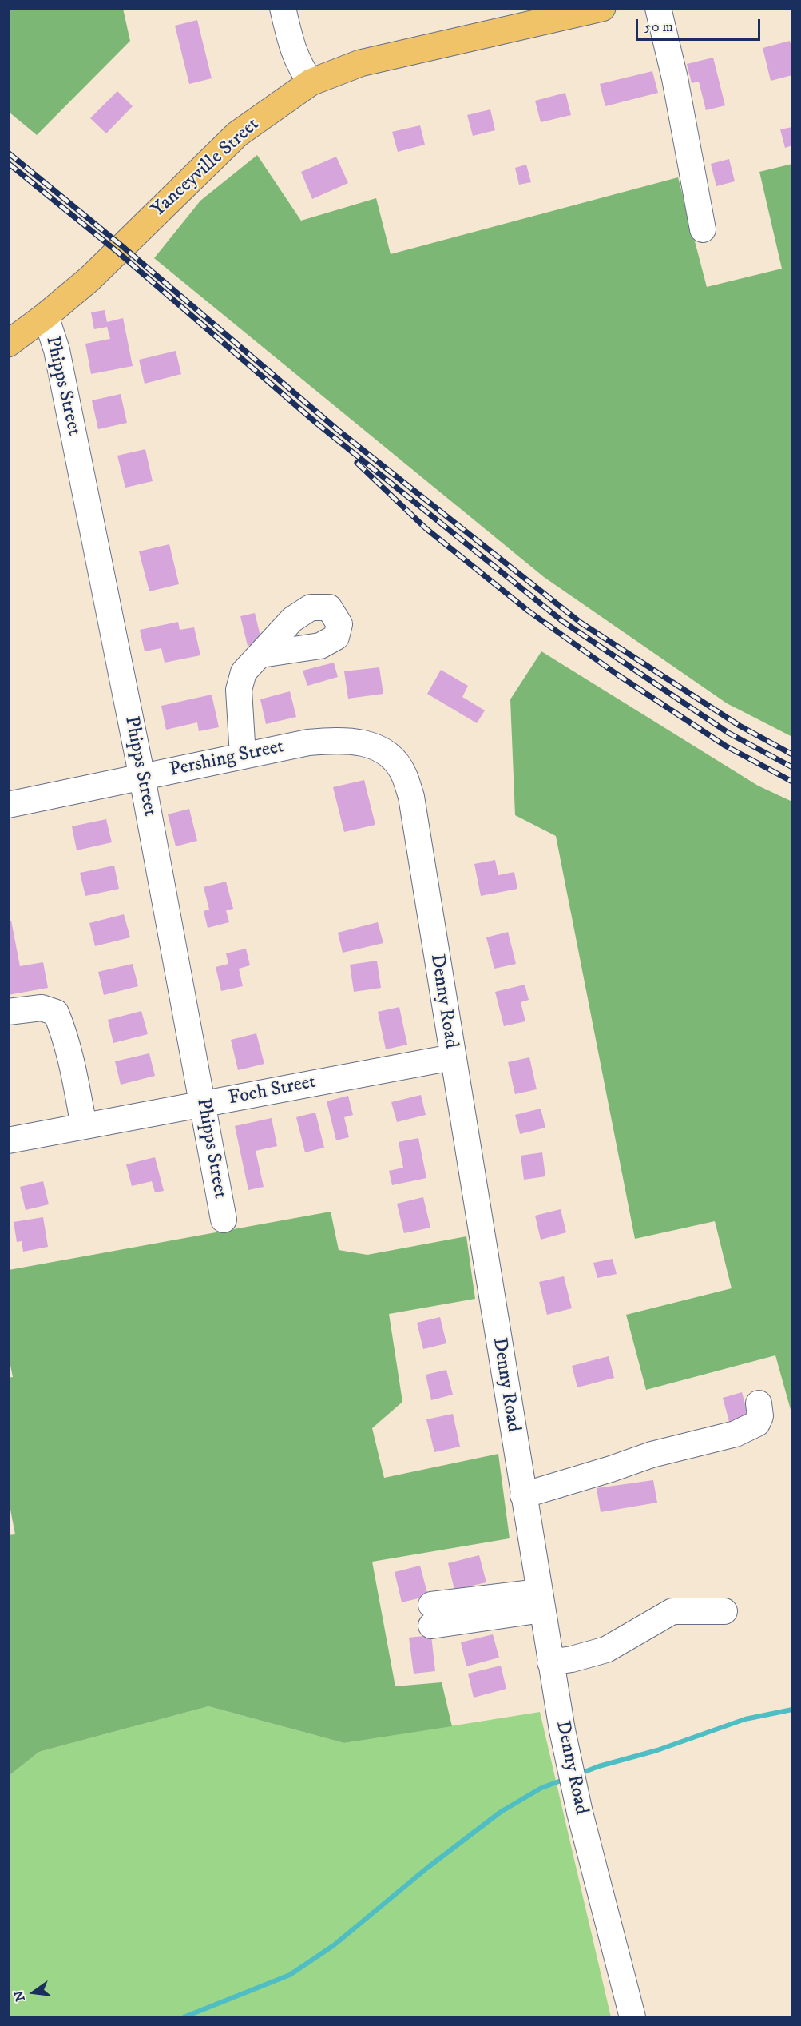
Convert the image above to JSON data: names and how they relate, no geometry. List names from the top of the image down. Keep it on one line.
{"streets":{"main road":["Yanceyville Street"],"street":["Phipps Street","Pershing Street","Denny Road","Foch Street"]},"crossings":[["Yanceyville Street","Phipps Street"],["Phipps Street","Pershing Street"],["Phipps Street","Foch Street"],["Pershing Street","Denny Road"],["Denny Road","Foch Street"]],"scale_bar":"50 m","north":"left"}
